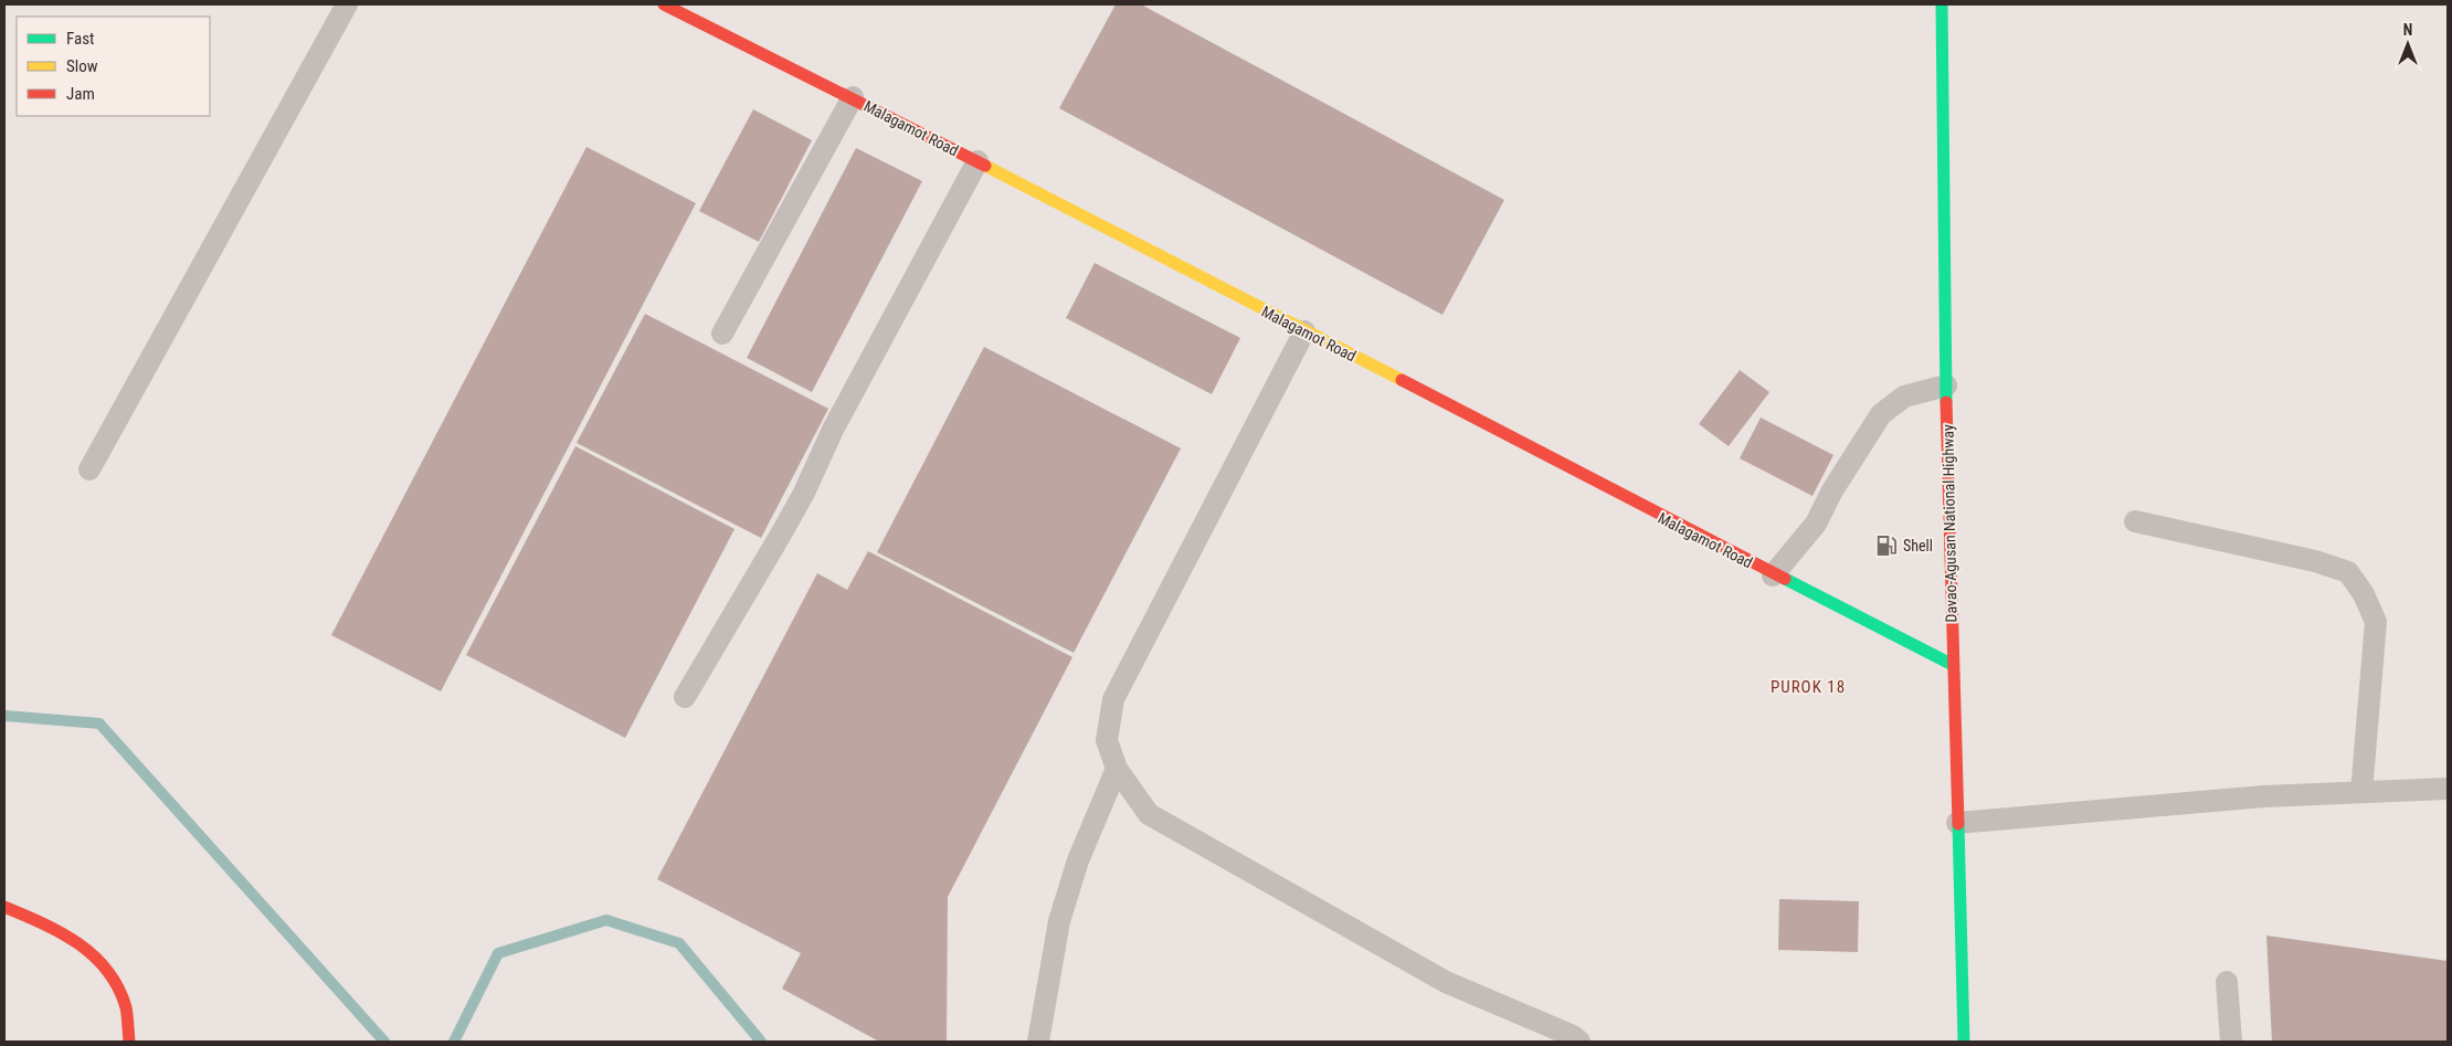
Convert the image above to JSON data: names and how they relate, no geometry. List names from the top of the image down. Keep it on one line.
{"streets":{"main road":["Malagamot Road","Davao-Agusan National Highway"]},"crossings":[["Malagamot Road","Davao-Agusan National Highway"]],"districts":["PUROK 18"],"places":{"fuel station":["Shell"]},"legend":["Fast","Slow","Jam"],"north":"top"}
